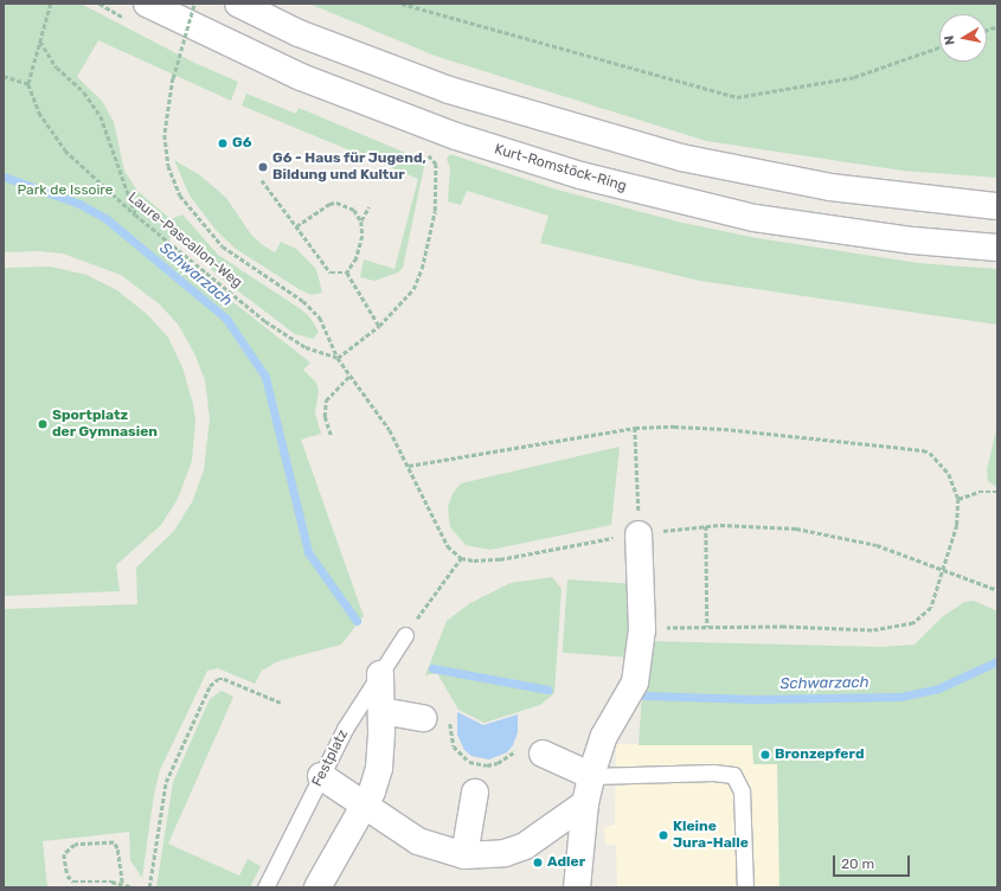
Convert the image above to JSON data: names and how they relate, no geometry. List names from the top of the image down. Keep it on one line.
{"streets":{"main road":["Kurt-Romstöck-Ring"],"lane":["Festplatz"],"path":["Laure-Pascallon-Weg"]},"water":["Schwarzach"],"parks":["Park de Issoire"],"places":["G6","G6 - Haus für Jugend, Bildung und Kultur","Sportplatz der Gymnasien","Bronzepferd","Kleine Jura-Halle","Adler"],"scale_bar":"20 m","north":"left"}
